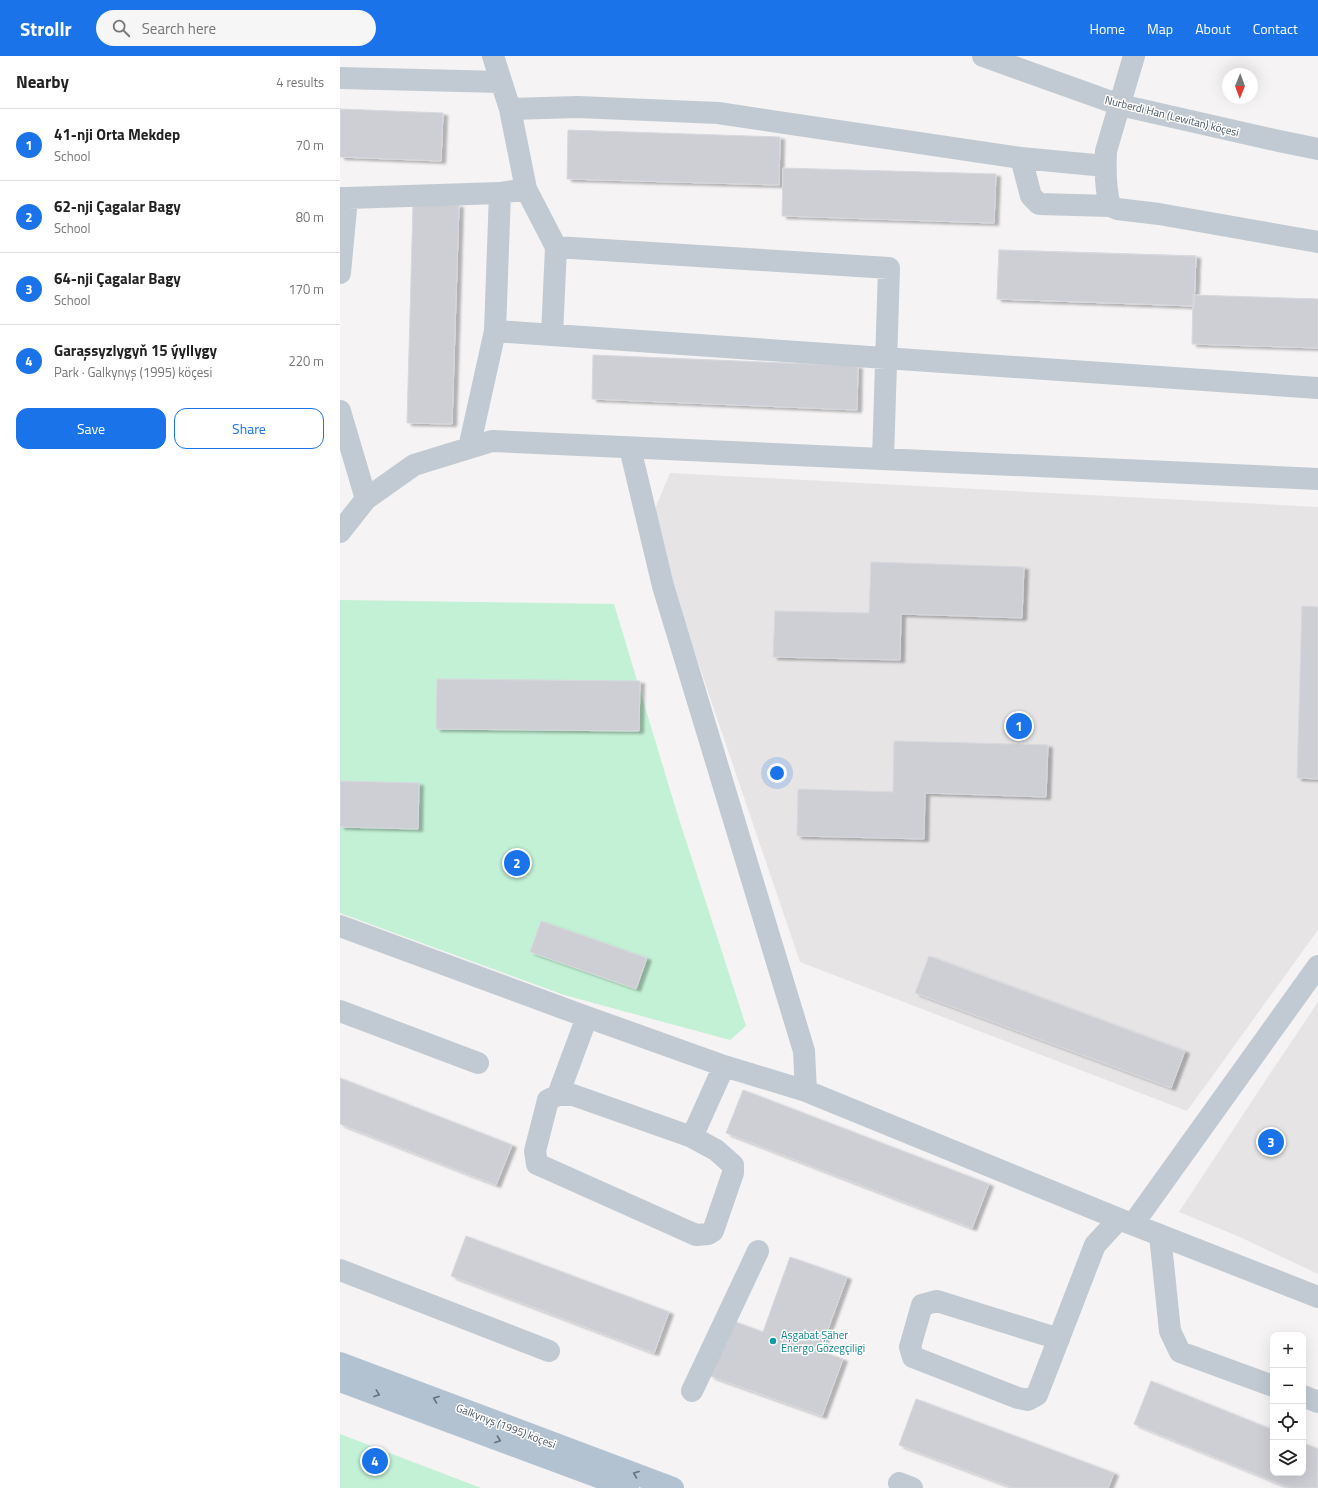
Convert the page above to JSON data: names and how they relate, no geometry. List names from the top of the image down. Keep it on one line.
{"streets":{"main road":["Galkynyş (1995) köçesi"],"street":["Nurberdi Han (Lewitan) köçesi"]},"places":["Aşgabat Şäher Energo Gözegçiligi"],"north":"bottom","page":{"header":"Strollr","search":"Search here","nav":["Home","Map","About","Contact"],"heading":["Nearby","4 results"],"list":[{"mark":"1","name":"41-nji Orta Mekdep","note":"School","value":"70 m"},{"mark":"2","name":"62-nji Çagalar Bagy","note":"School","value":"80 m"},{"mark":"3","name":"64-nji Çagalar Bagy","note":"School","value":"170 m"},{"mark":"4","name":"Garaşsyzlygyň 15 ýyllygy","note":"Park · Galkynyş (1995) köçesi","value":"220 m"}],"buttons":["Save","Share"],"pins":["1","2","3","4"],"map_buttons":["+","−"]}}
